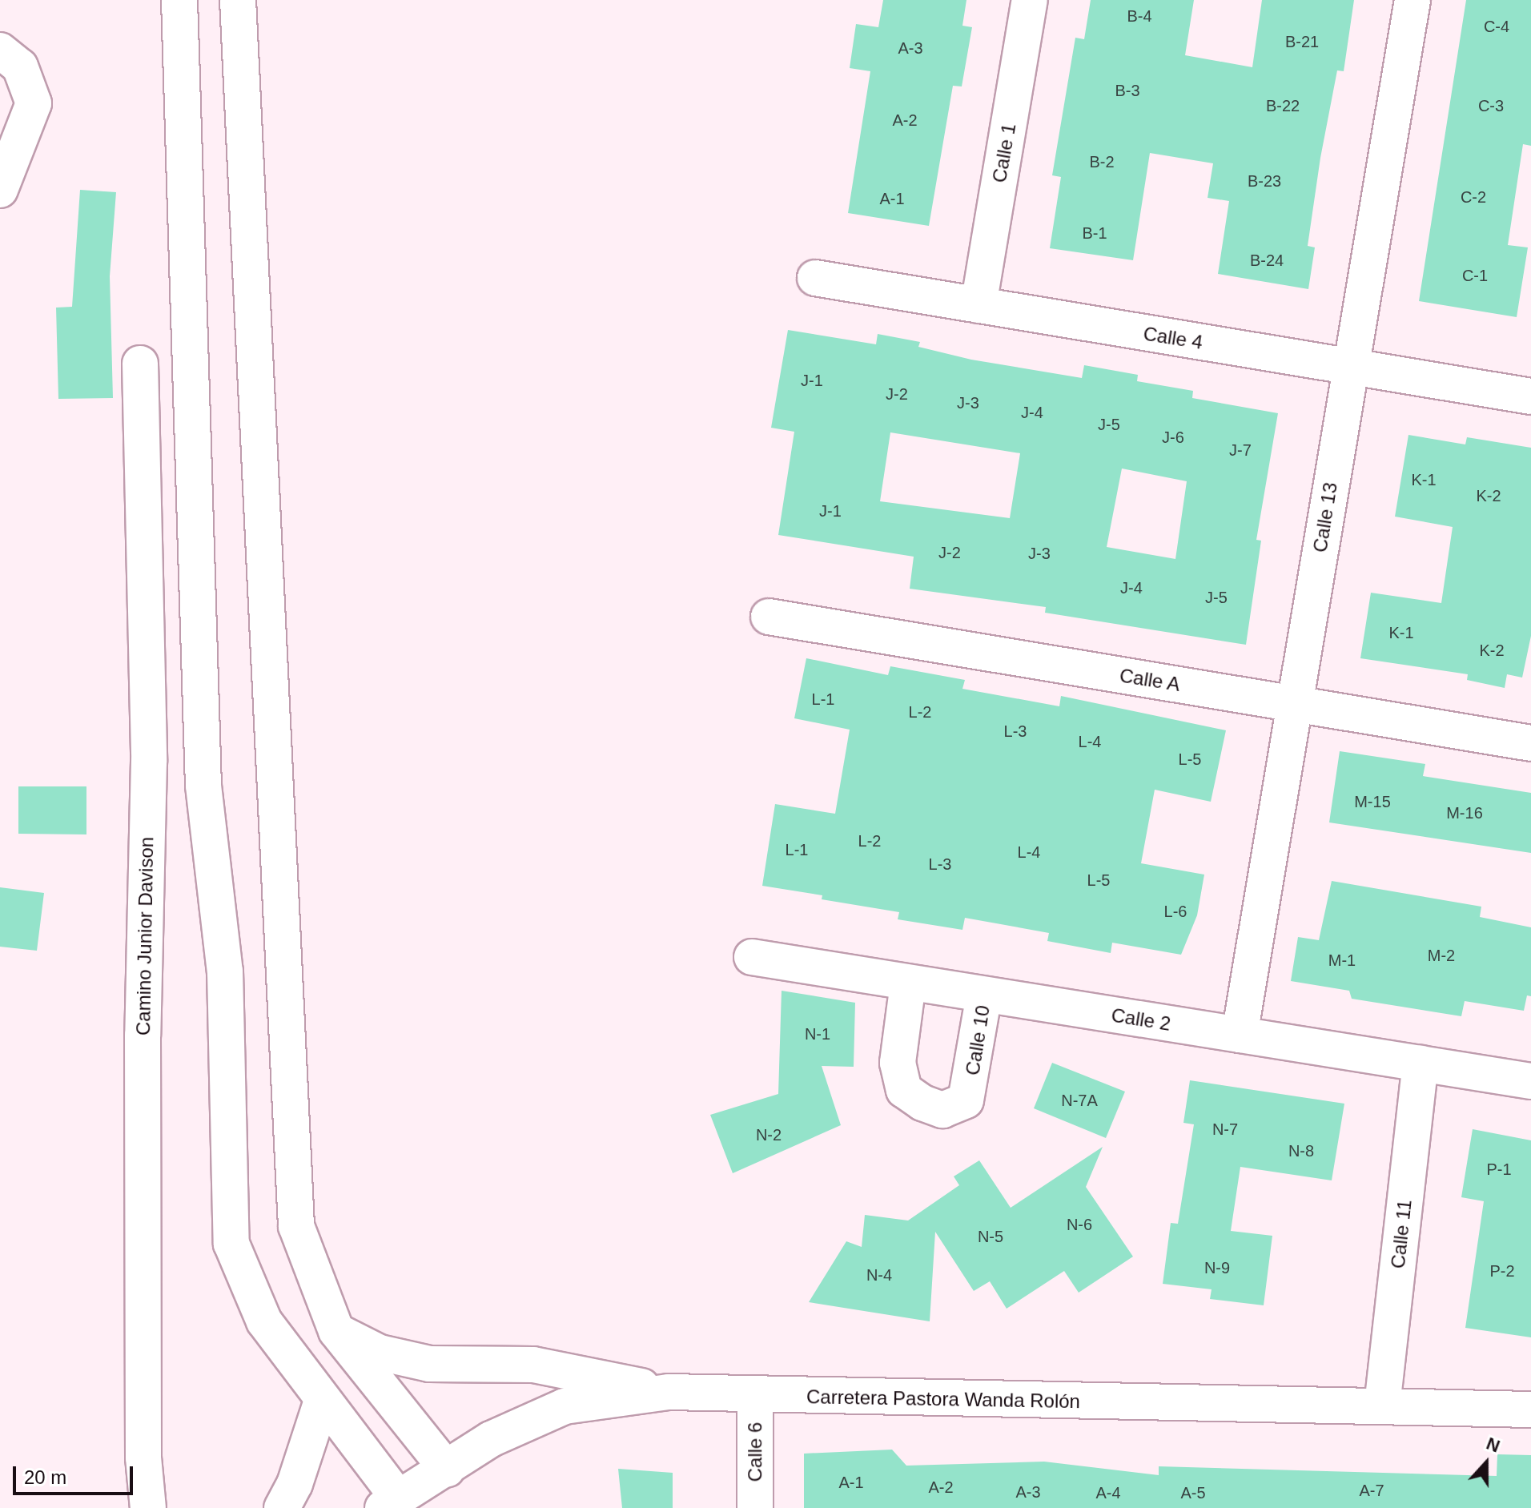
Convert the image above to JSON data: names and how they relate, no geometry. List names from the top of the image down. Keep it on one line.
{"streets":{"street":["Calle 1","Calle 4","Calle 13","Calle A","Camino Junior Davison","Calle 2","Calle 10","Calle 11","Carretera Pastora Wanda Rolón","Calle 6"]},"crossings":[["Calle 1","Calle 4"],["Calle 4","Calle 13"],["Calle 13","Calle A"],["Calle 13","Calle 2"],["Calle 2","Calle 10"],["Calle 2","Calle 11"],["Calle 11","Carretera Pastora Wanda Rolón"],["Carretera Pastora Wanda Rolón","Calle 6"]],"house_numbers":["B-4","C-4","B-21","A-3","B-3","B-22","C-3","A-2","B-2","B-23","C-2","A-1","B-1","B-24","C-1","J-1","J-2","J-3","J-4","J-5","J-6","J-7","K-1","K-2","J-1","J-2","J-3","J-4","J-5","K-1","K-2","L-1","L-2","L-3","L-4","L-5","M-15","M-16","L-2","L-1","L-4","L-3","L-5","L-6","M-2","M-1","N-1","N-7A","N-7","N-2","N-8","P-1","N-6","N-5","N-9","P-2","N-4","A-1","A-2","A-7","A-3","A-4","A-5"],"scale_bar":"20 m","north":"top"}
